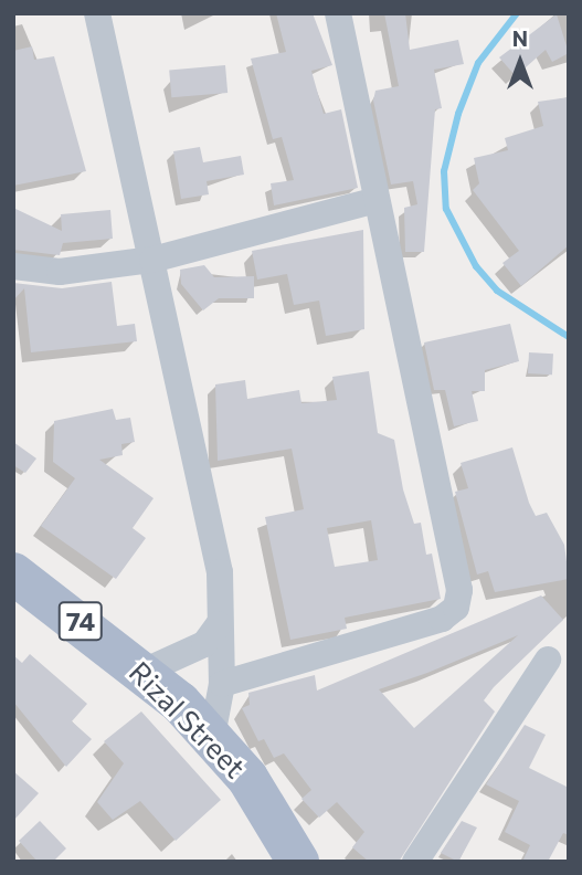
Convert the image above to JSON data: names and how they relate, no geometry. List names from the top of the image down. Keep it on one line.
{"streets":{"main road":["74","Rizal Street"]},"north":"top"}
